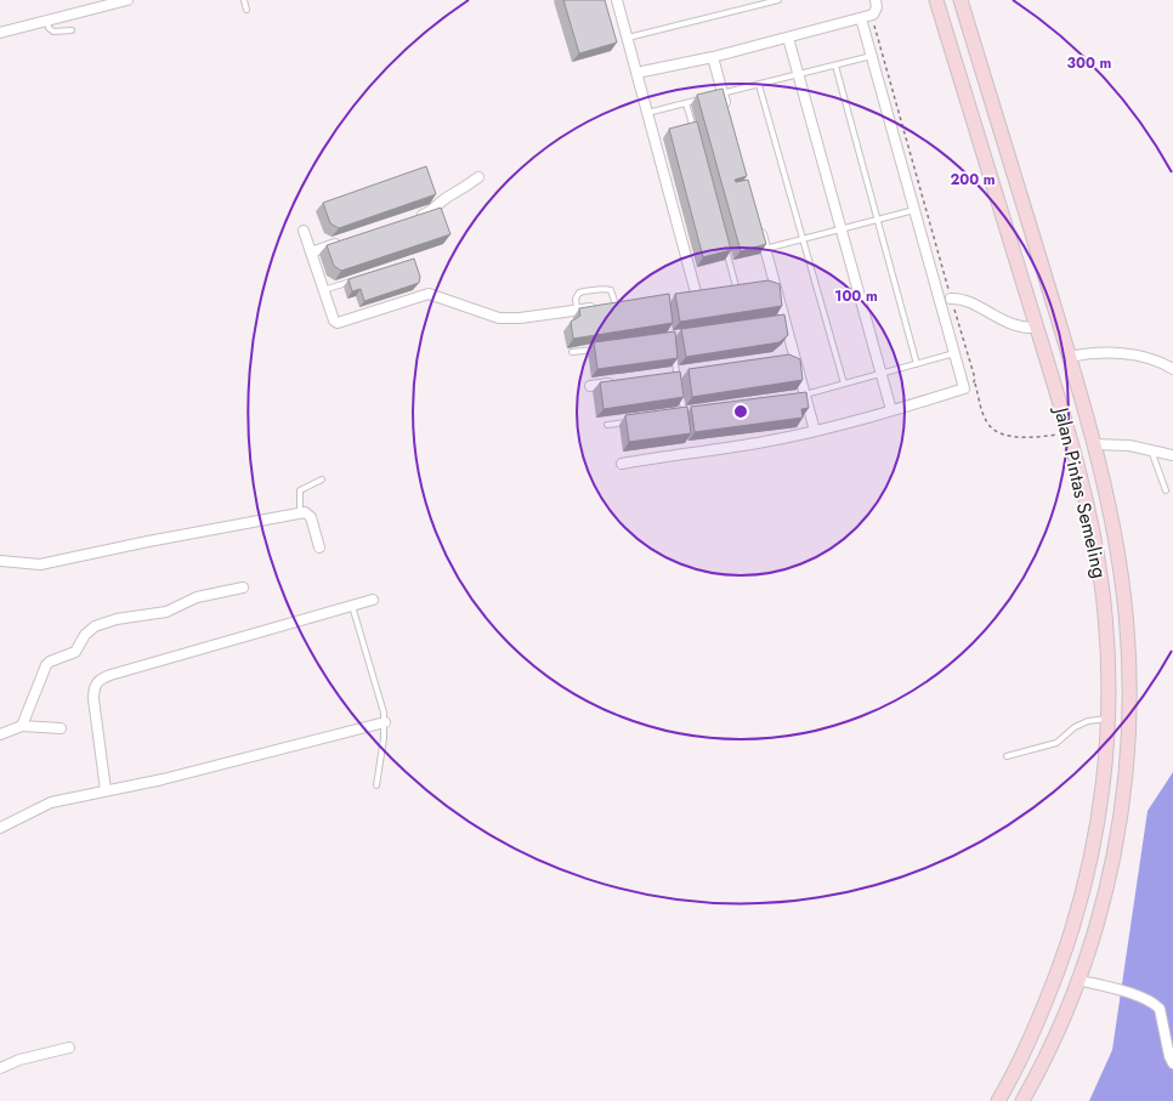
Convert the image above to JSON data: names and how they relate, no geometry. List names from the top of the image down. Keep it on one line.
{"streets":{"main road":["Jalan Pintas Semeling"]},"rings":["300 m","200 m","100 m"]}
